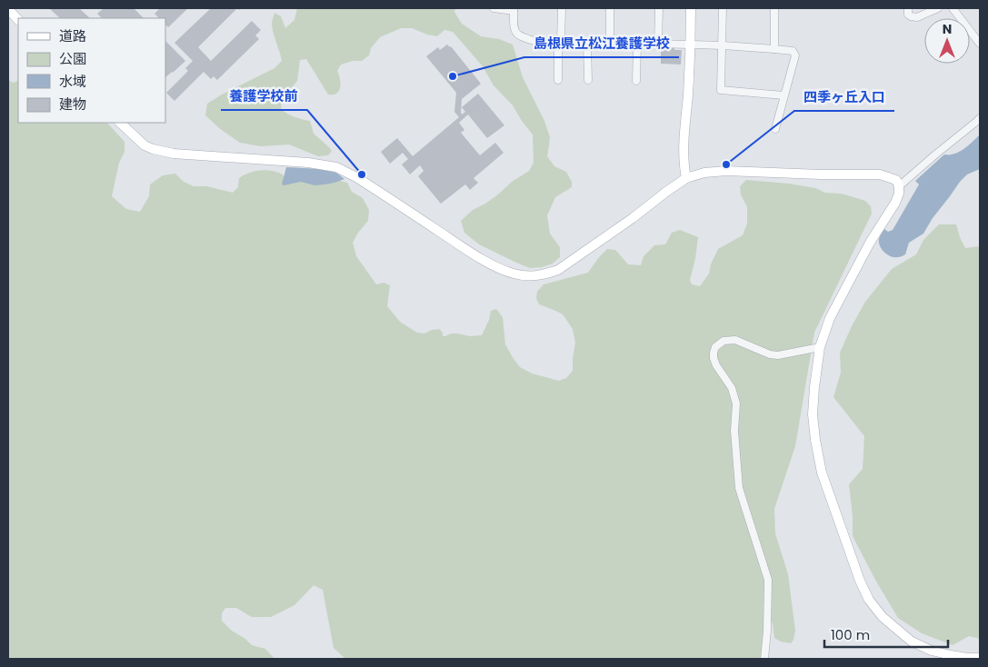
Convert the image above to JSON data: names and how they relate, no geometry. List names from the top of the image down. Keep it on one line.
{"places":["島根県立松江養護学校","四季ヶ丘入口","養護学校前"],"legend":["道路","公園","水域","建物"],"scale_bar":"100 m","north":"top"}
